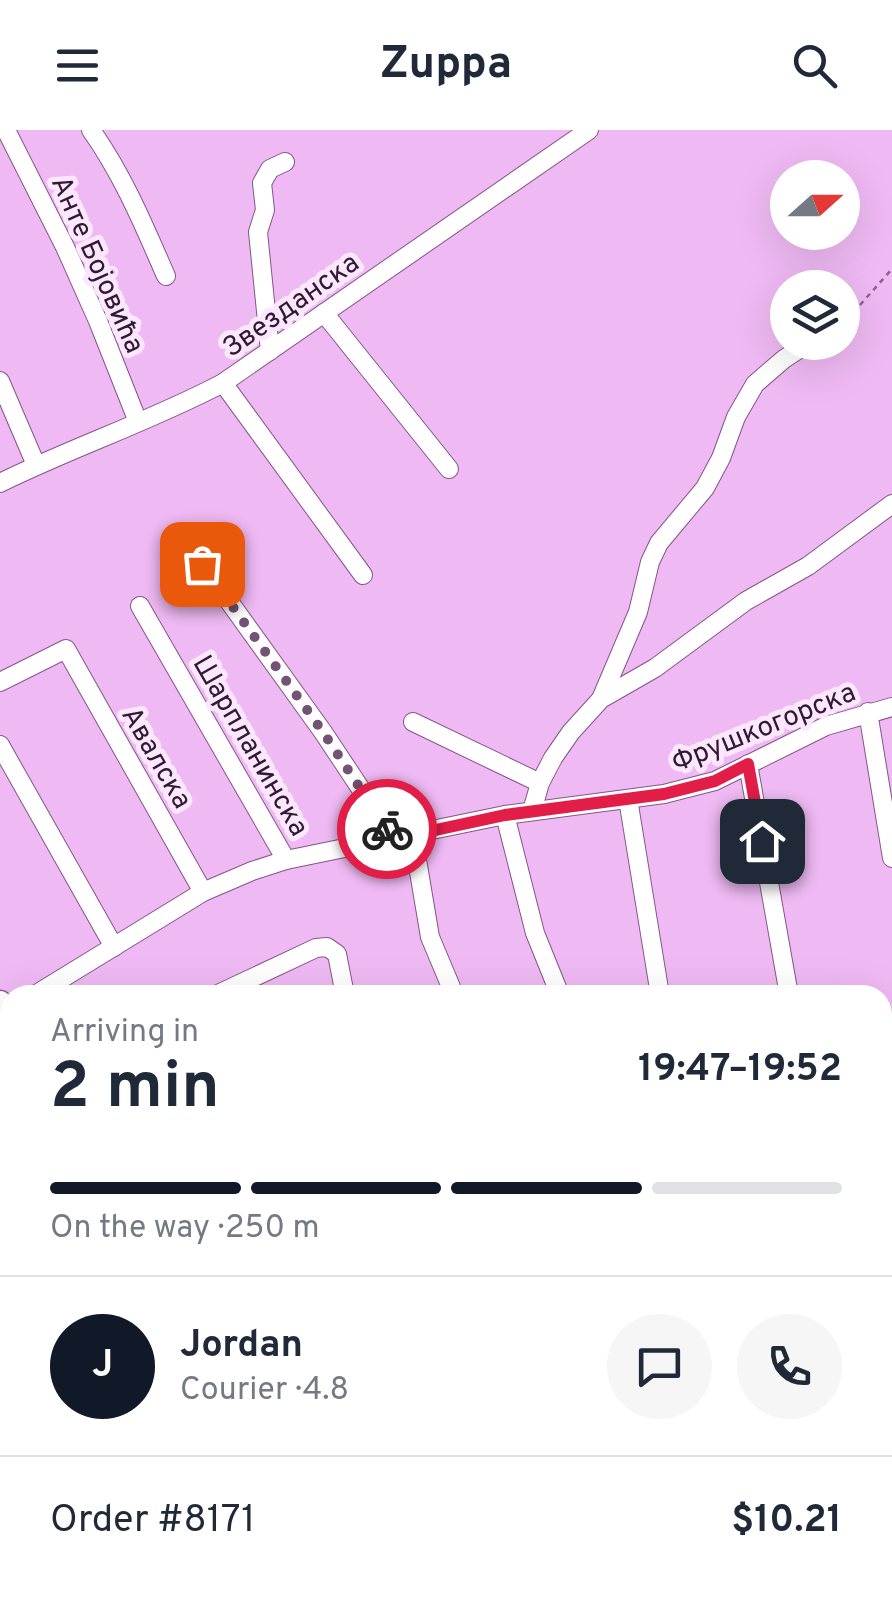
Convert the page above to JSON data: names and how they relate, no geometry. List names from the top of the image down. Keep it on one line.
{"streets":{"street":["Анте Бојовића","Звезданска","Фрушкогорска","Шарпланинска","Авалска"]},"crossings":[["Анте Бојовића","Звезданска"],["Фрушкогорска","Шарпланинска"],["Фрушкогорска","Авалска"]],"north":"right","page":{"header":"Zuppa","heading":["2 min","Arriving in","19:47–19:52"],"panel":["Jordan","Courier · 4.8","Order #8171","$10.21"],"bar":"On the way · 250 m","round":"J"}}
